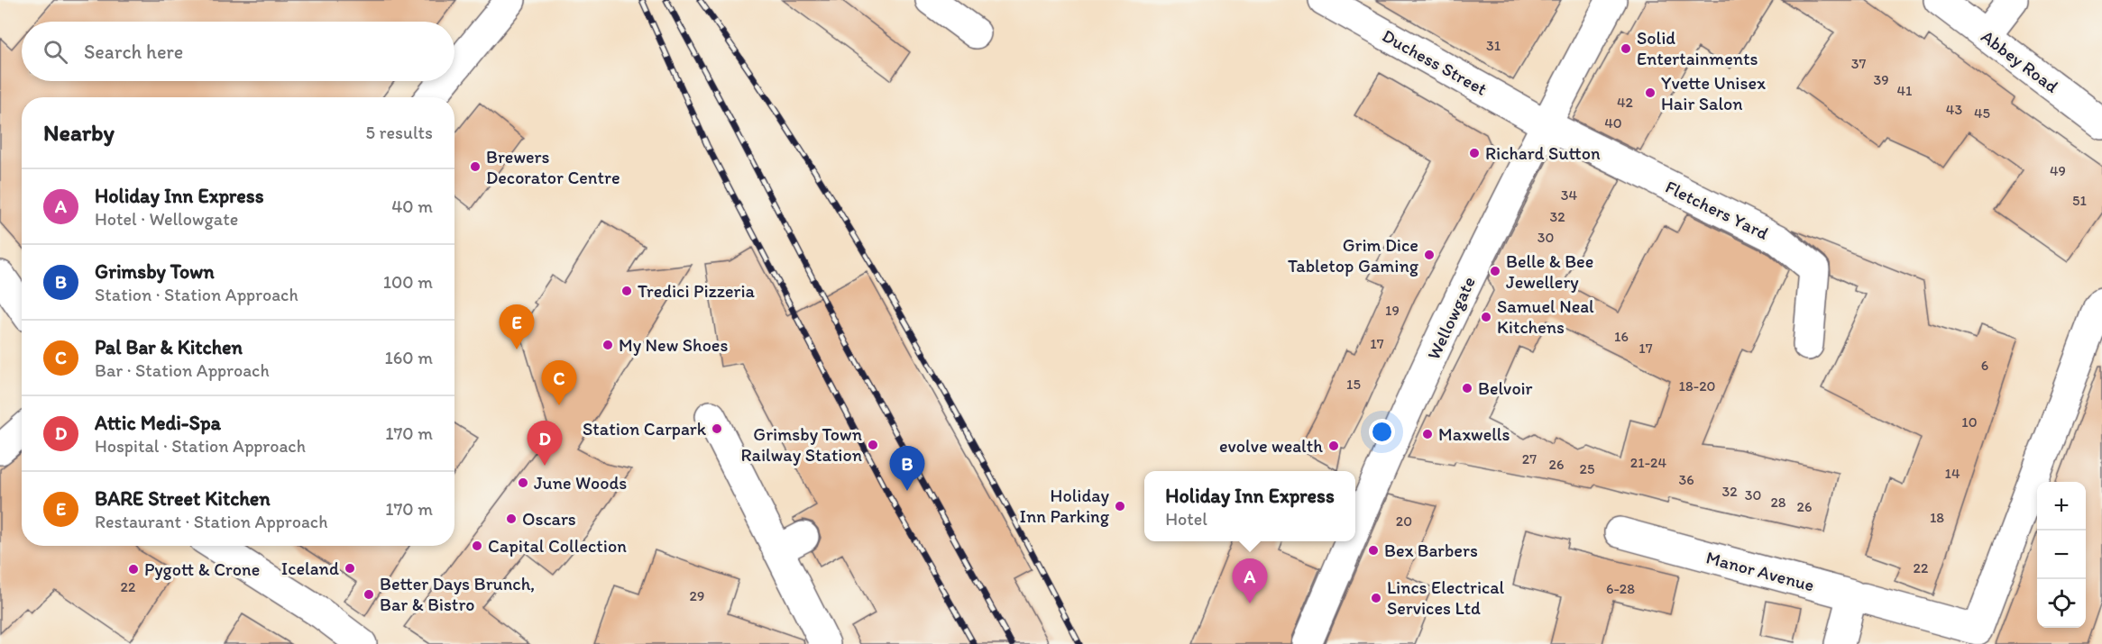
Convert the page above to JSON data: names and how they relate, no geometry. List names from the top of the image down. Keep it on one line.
{"streets":{"street":["Abbey Road","Duchess Street","Fletchers Yard","Wellowgate","Manor Avenue"]},"crossings":[["Duchess Street","Fletchers Yard"],["Duchess Street","Wellowgate"],["Fletchers Yard","Wellowgate"]],"places":["Solid Entertainments","Yvette Unisex Hair Salon","Richard Sutton","Brewers Decorator Centre","Grim Dice Tabletop Gaming","Belle & Bee Jewellery","Tredici Pizzeria","Samuel Neal Kitchens","My New Shoes","Belvoir","Station Carpark","Maxwells","Grimsby Town Railway Station","evolve wealth","June Woods","Holiday Inn Parking","Oscars","Capital Collection","Bex Barbers","Iceland","Pygott & Crone","Better Days Brunch, Bar & Bistro","Lincs Electrical Services Ltd"],"house_numbers":["31","37","39","41","42","43","45","40","49","34","51","32","30","19","16","17","17","6","15","18-20","10","27","21-24","26","25","14","36","32","30","28","26","18","20","22","22","6-28","29"],"page":{"search":"Search here","heading":["Nearby","5 results"],"list":[{"mark":"A","name":"Holiday Inn Express","note":"Hotel · Wellowgate","value":"40 m"},{"mark":"B","name":"Grimsby Town","note":"Station · Station Approach","value":"100 m"},{"mark":"C","name":"Pal Bar & Kitchen","note":"Bar · Station Approach","value":"160 m"},{"mark":"D","name":"Attic Medi-Spa","note":"Hospital · Station Approach","value":"170 m"},{"mark":"E","name":"BARE Street Kitchen","note":"Restaurant · Station Approach","value":"170 m"}],"pins":["E","C","D","B","A"],"popup":["Holiday Inn Express","Hotel"],"map_buttons":["+","−"]}}
